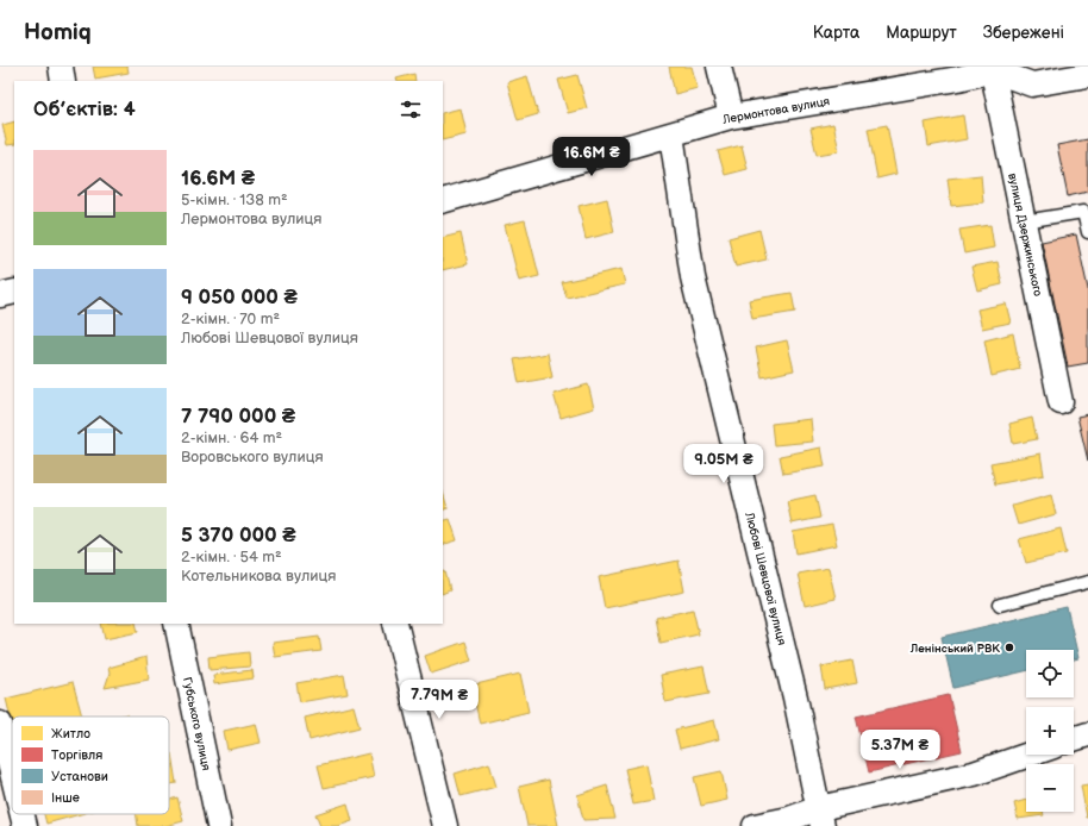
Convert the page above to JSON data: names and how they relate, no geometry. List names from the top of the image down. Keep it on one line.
{"streets":{"street":["Лермонтова вулиця","вулиця Дзержинського","Любові Шевцової вулиця","Губського вулиця"]},"crossings":[["Лермонтова вулиця","вулиця Дзержинського"],["Лермонтова вулиця","Любові Шевцової вулиця"]],"places":["Ленінський РВК"],"legend":["Житло","Торгівля","Установи","Інше"],"page":{"header":"Homiq","nav":["Карта","Маршрут","Збережені"],"heading":"Об’єктів: 4","price":["16.6M ₴","9.05M ₴","7.79M ₴","5.37M ₴"],"list":[{"name":"16.6M ₴","note":"5-кімн. · 138 m² · Лермонтова вулиця"},{"name":"9 050 000 ₴","note":"2-кімн. · 70 m² · Любові Шевцової вулиця"},{"name":"7 790 000 ₴","note":"2-кімн. · 64 m² · Воровського вулиця"},{"name":"5 370 000 ₴","note":"2-кімн. · 54 m² · Котельникова вулиця"}],"map_buttons":["+","−"]}}
